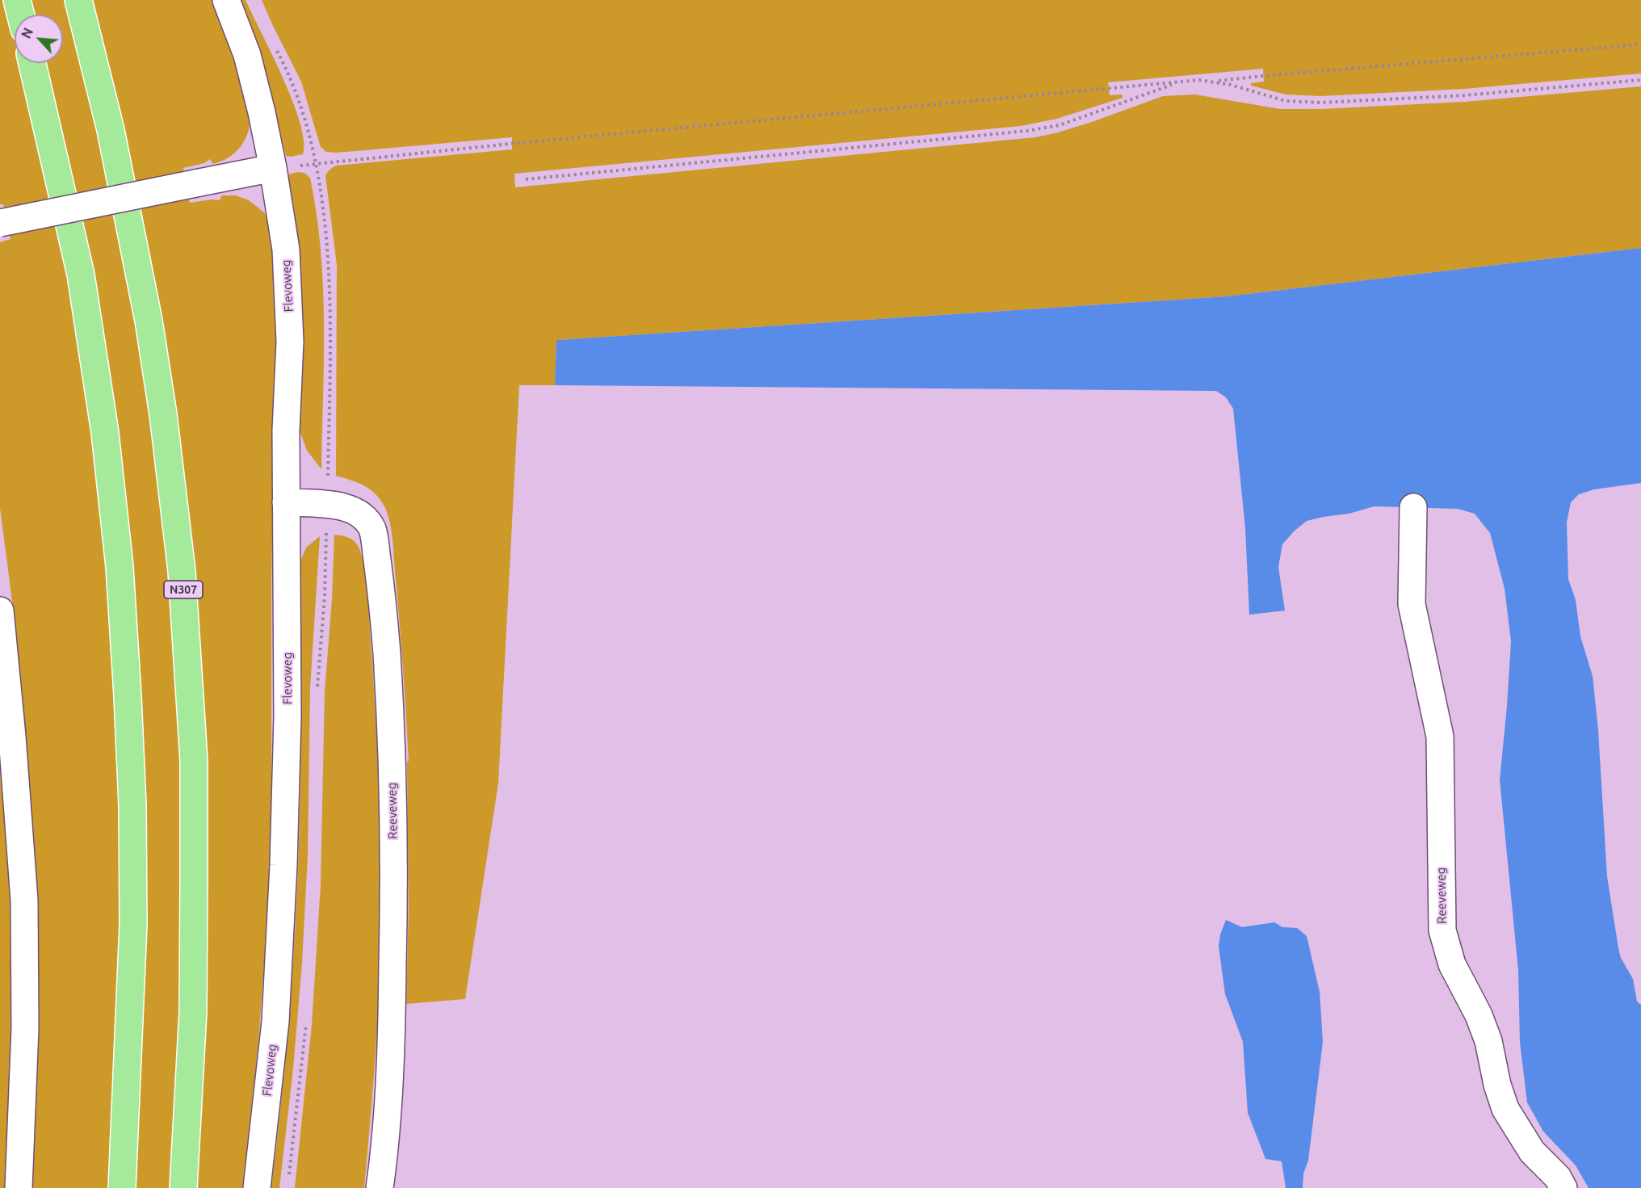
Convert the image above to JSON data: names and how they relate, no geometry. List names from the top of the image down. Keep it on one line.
{"streets":{"highway":["N307"],"street":["Flevoweg","Reeveweg"]},"crossings":[["Flevoweg","Reeveweg"]],"north":"top left"}
